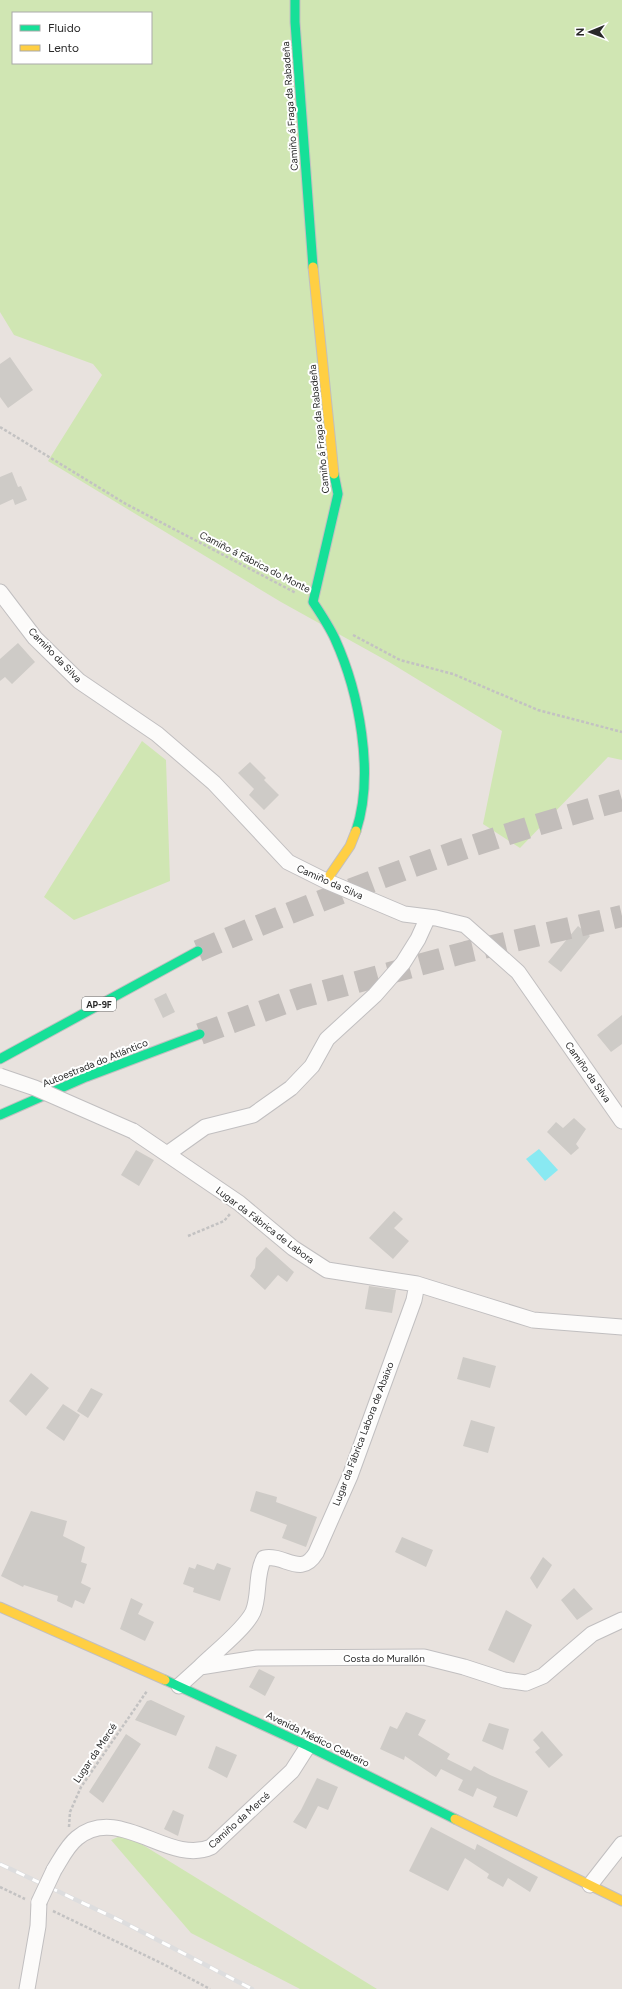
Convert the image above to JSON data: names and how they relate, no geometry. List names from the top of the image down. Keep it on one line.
{"streets":{"main road":["Camiño á Fraga da Rabadeña","AP-9F","Autoestrada do Atlántico","Avenida Médico Cebreiro"],"street":["Camiño da Silva","Lugar da Fábrica de Labora","Lugar da Fábrica Labora de Abaixo","Costa do Murallón","Camiño da Mercé"],"path":["Camiño á Fábrica do Monte","Lugar da Mercé"]},"crossings":[["Camiño á Fraga da Rabadeña","Camiño á Fábrica do Monte"],["Lugar da Fábrica de Labora","Lugar da Fábrica Labora de Abaixo"],["Lugar da Fábrica Labora de Abaixo","Costa do Murallón"],["Avenida Médico Cebreiro","Lugar da Mercé"],["Avenida Médico Cebreiro","Camiño da Mercé"],["Lugar da Mercé","Camiño da Mercé"]],"legend":["Fluido","Lento"],"north":"left"}
